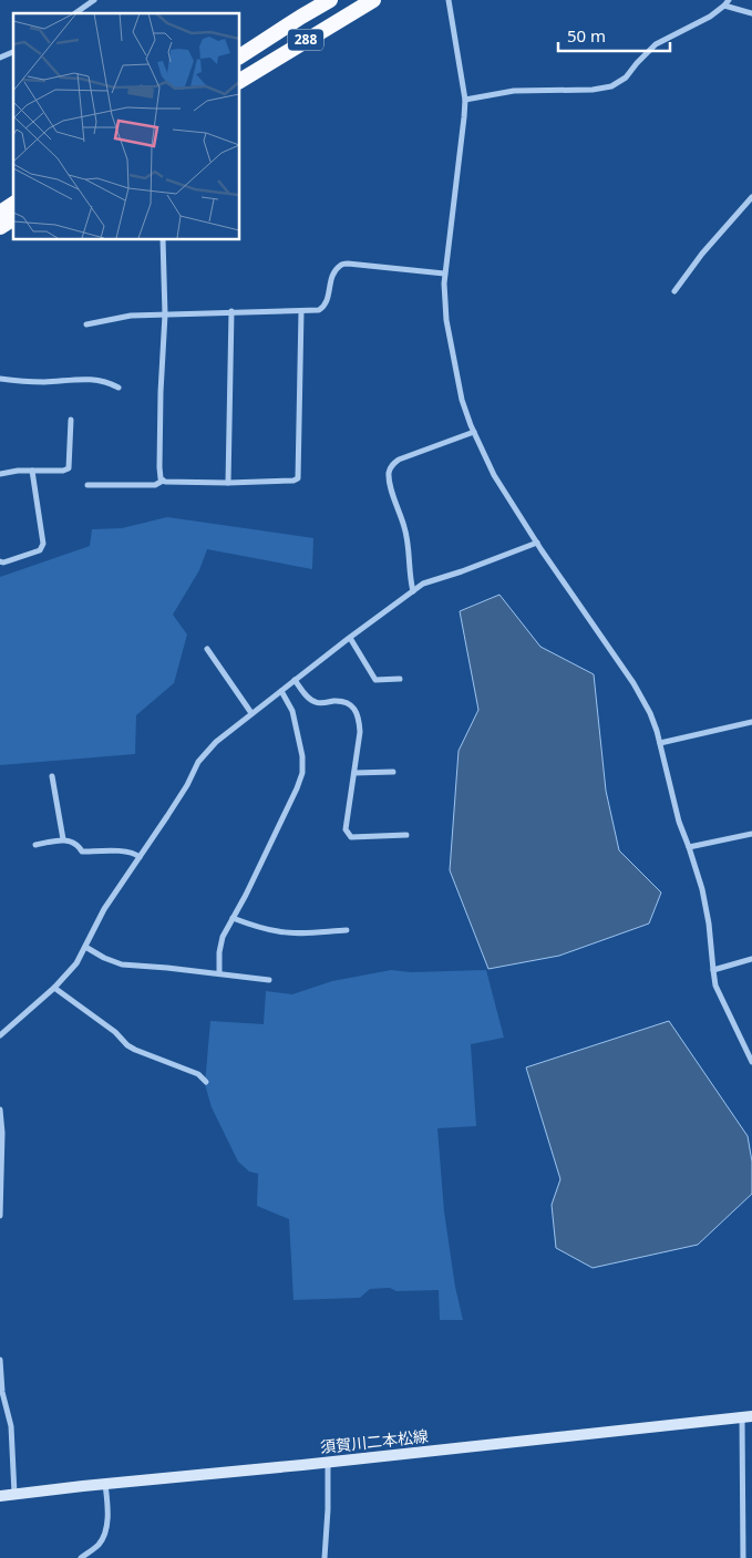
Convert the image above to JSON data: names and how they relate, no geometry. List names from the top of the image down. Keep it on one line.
{"streets":{"highway":["288"],"main road":["須賀川二本松線"]},"scale_bar":"50 m"}
